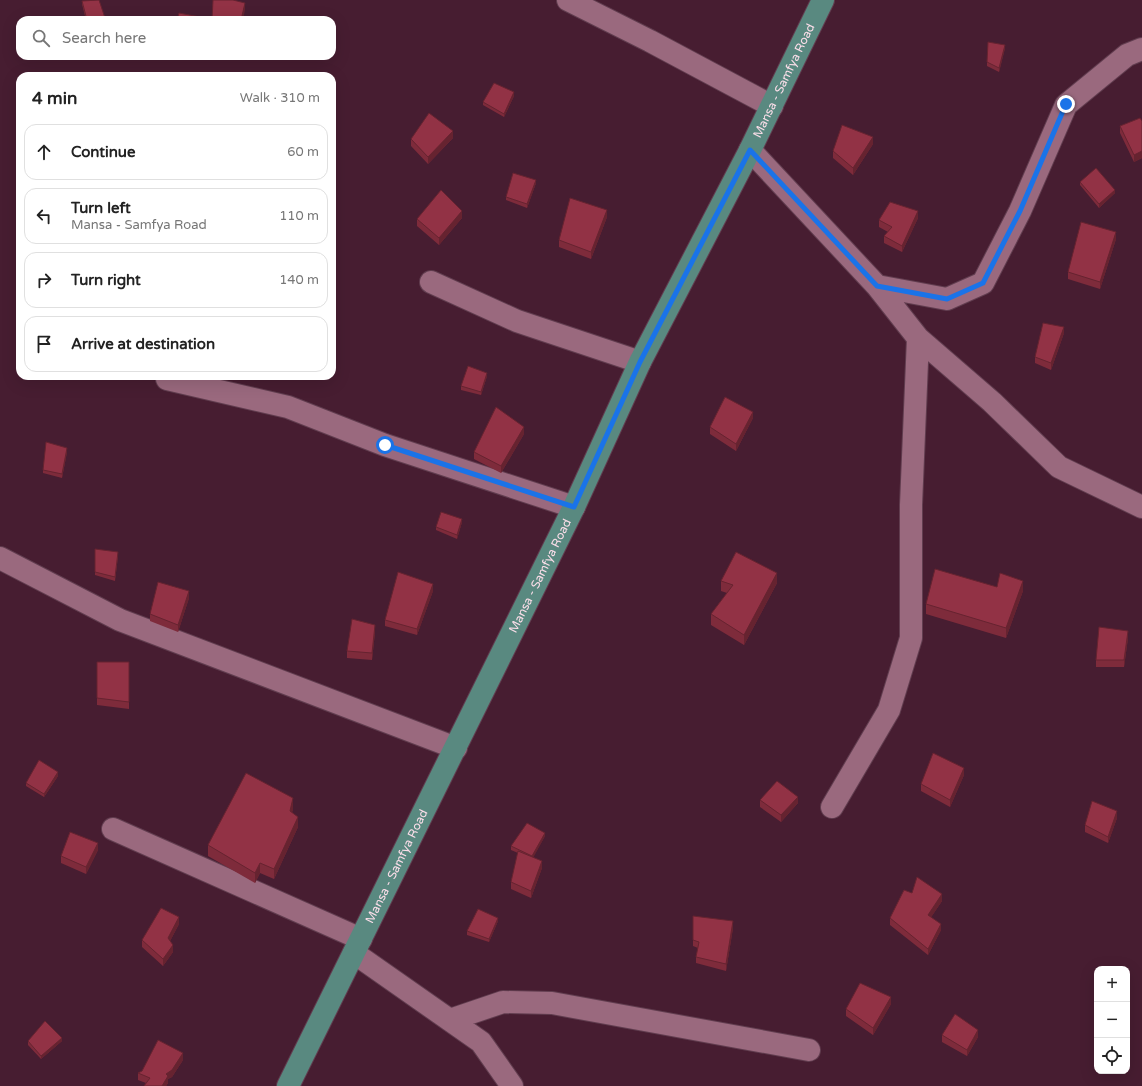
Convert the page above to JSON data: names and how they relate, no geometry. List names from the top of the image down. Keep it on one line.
{"streets":{"main road":["Mansa - Samfya Road"]},"page":{"search":"Search here","heading":["4 min","Walk · 310 m"],"list":[["Continue","60 m"],["Turn left","Mansa - Samfya Road","110 m"],["Turn right","140 m"],"Arrive at destination"],"map_buttons":["+","−"]}}
